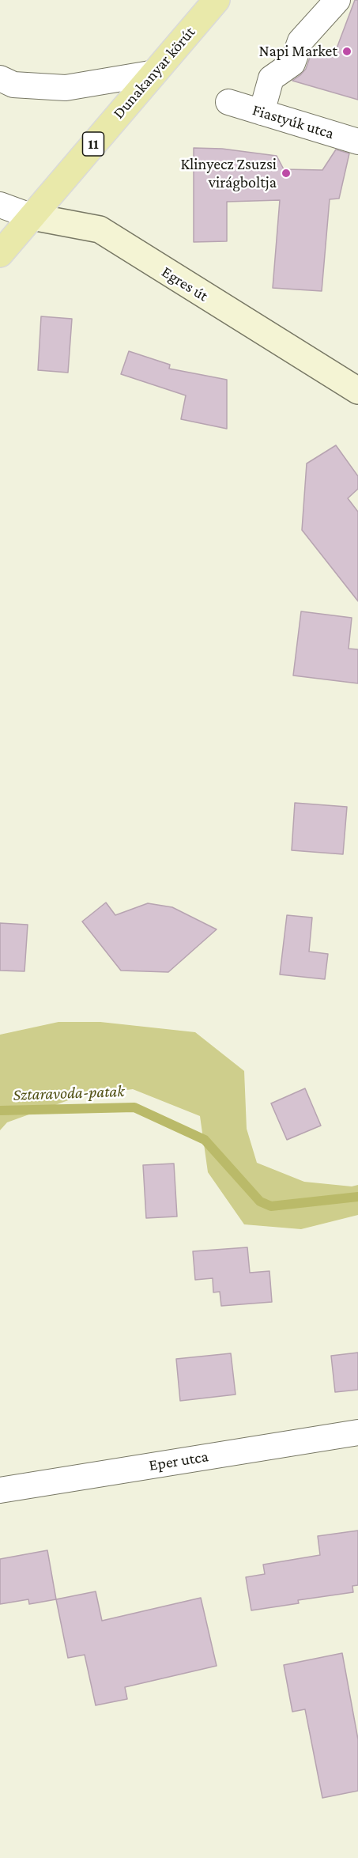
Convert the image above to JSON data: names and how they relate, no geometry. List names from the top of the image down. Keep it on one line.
{"streets":{"main road":["Dunakanyar körút","11"],"street":["Fiastyúk utca","Egres út","Eper utca"]},"crossings":[["Dunakanyar körút","Egres út"]],"water":["Sztaravoda-patak"],"places":["Napi Market","Klinyecz Zsuzsi virágboltja"]}
